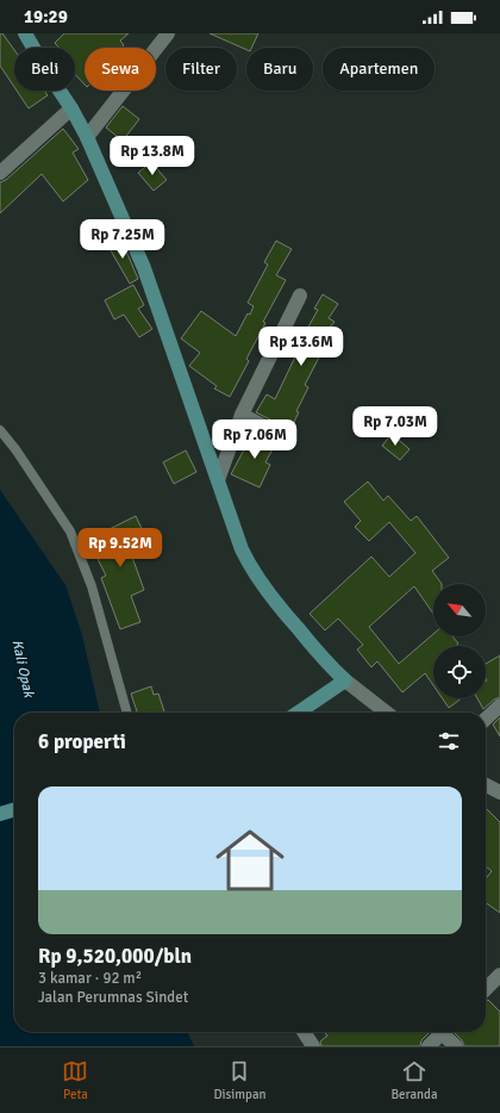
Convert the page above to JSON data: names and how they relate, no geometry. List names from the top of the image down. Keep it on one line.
{"water":["Kali Opak"],"north":"top left","page":{"status":"19:29","chip":["Beli","Sewa","Filter","Baru","Apartemen"],"price":["Rp 13.8M","Rp 7.25M","Rp 13.6M","Rp 7.03M","Rp 7.06M","Rp 9.52M"],"heading":"6 properti","list":[{"name":"Rp 9,520,000/bln","note":"3 kamar · 92 m² · Jalan Perumnas Sindet"}],"tabs":["Peta","Disimpan","Beranda"]}}
